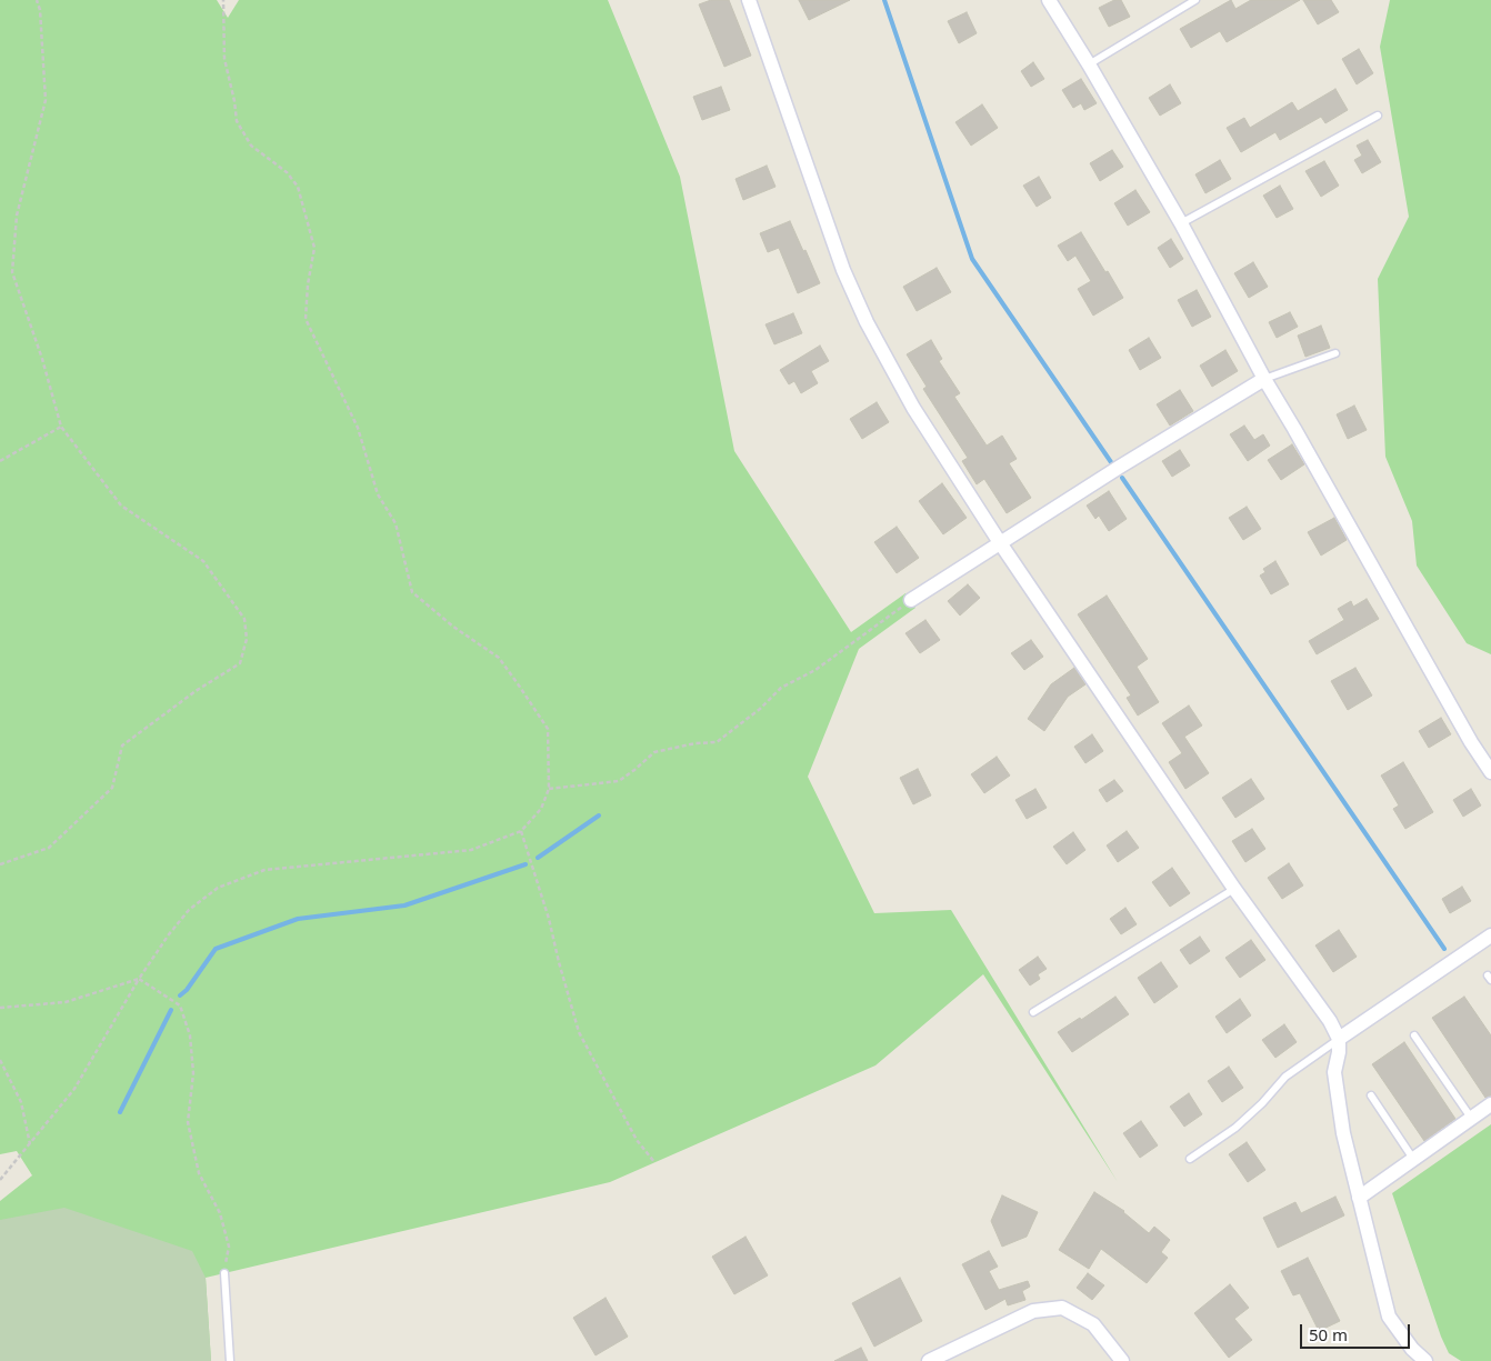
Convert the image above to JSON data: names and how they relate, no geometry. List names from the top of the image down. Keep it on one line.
{"scale_bar":"50 m"}
